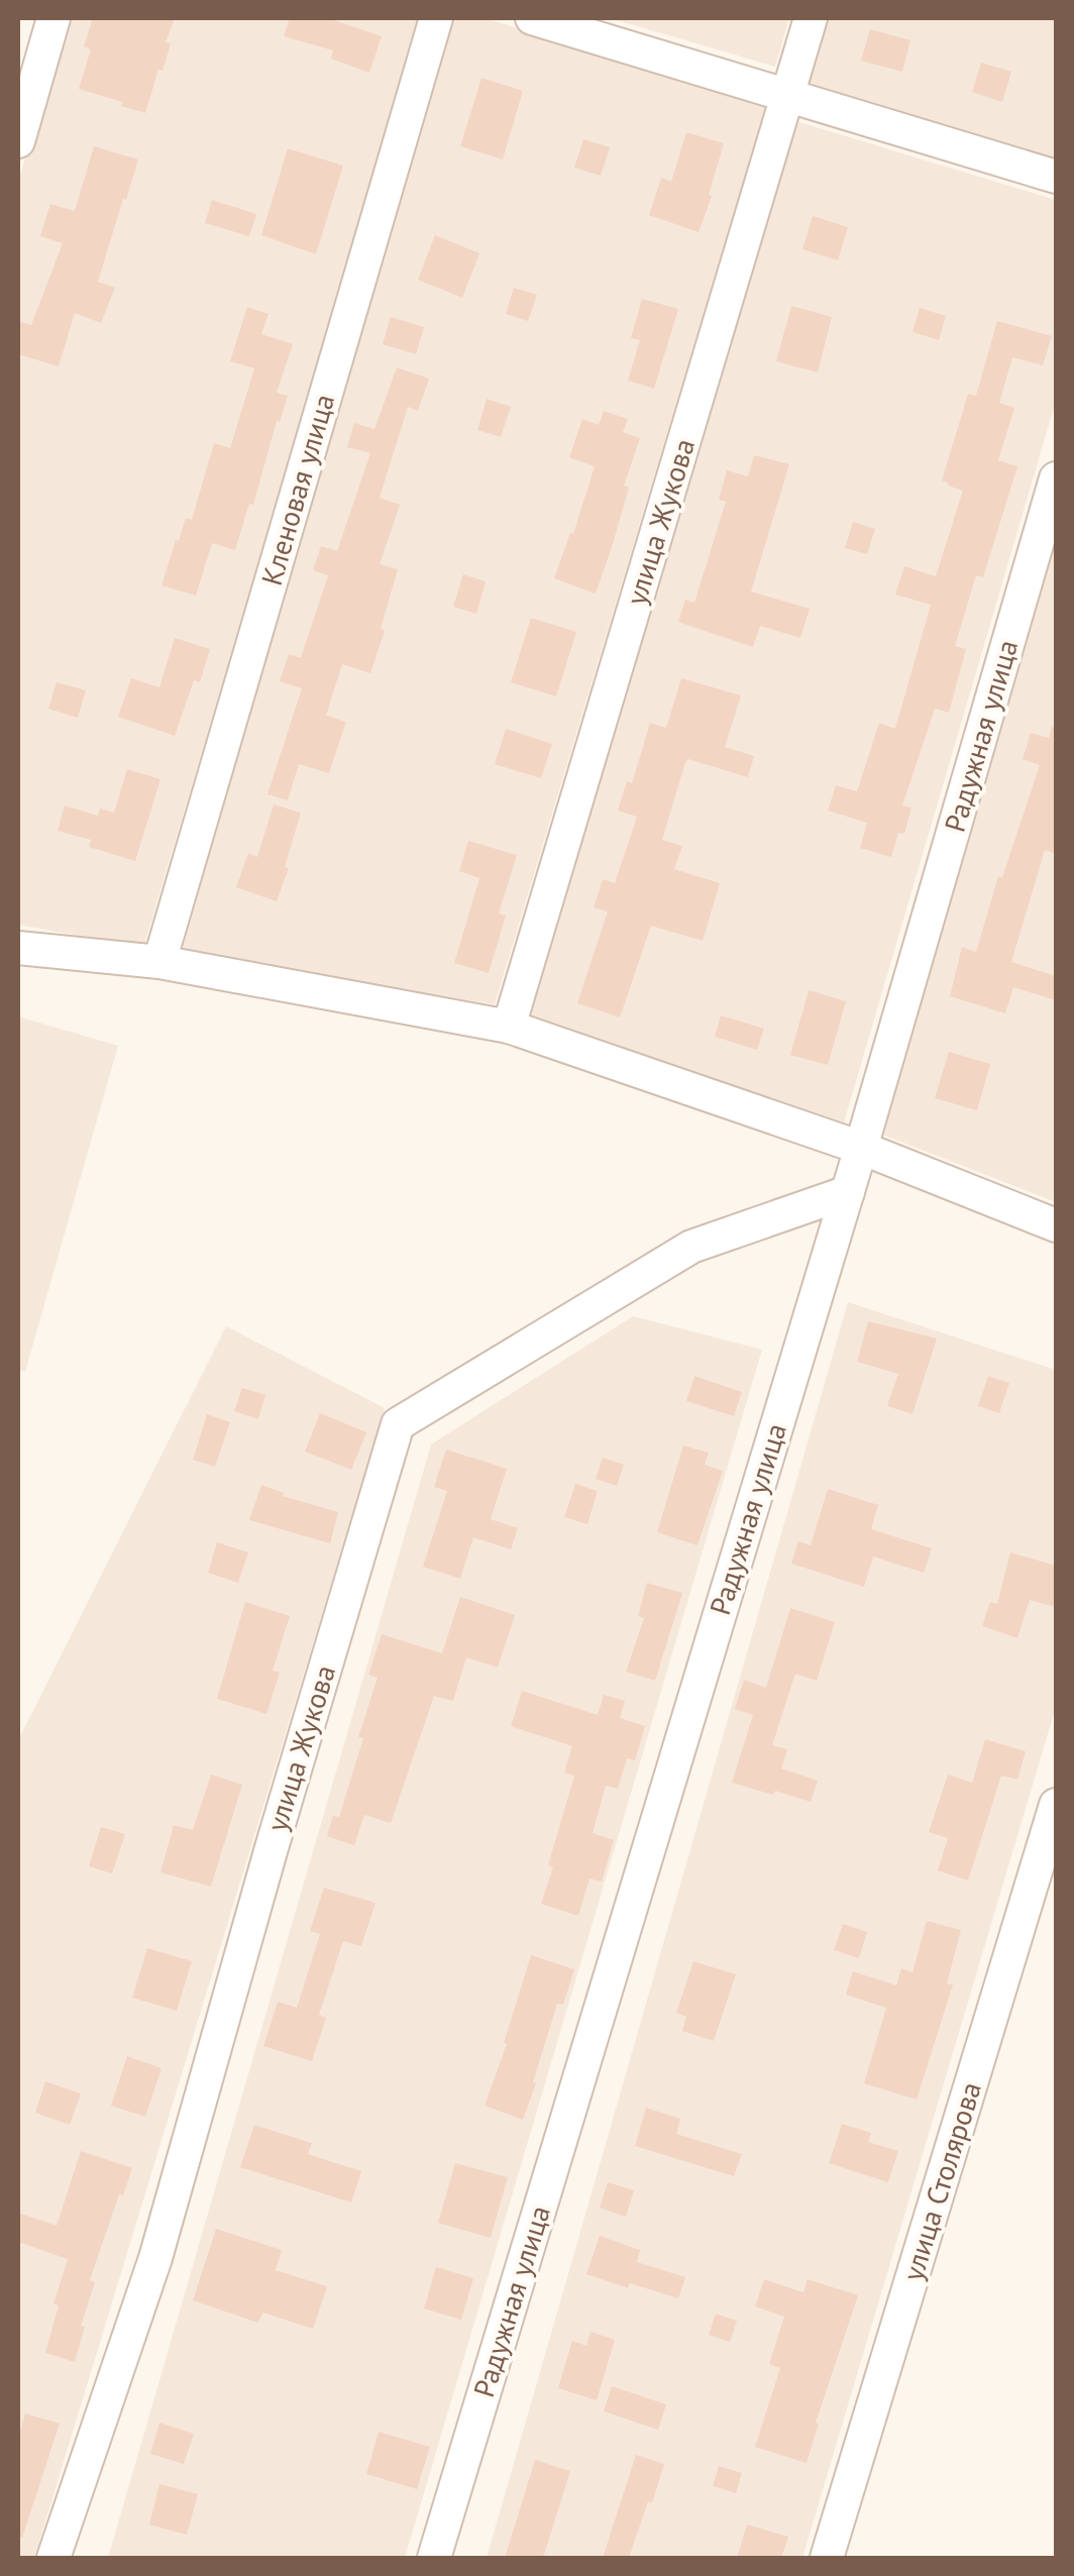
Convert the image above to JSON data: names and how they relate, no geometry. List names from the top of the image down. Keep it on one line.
{"streets":{"street":["Кленовая улица","улица Жукова","Радужная улица","улица Столярова"]},"crossings":[["улица Жукова","Радужная улица"]]}
